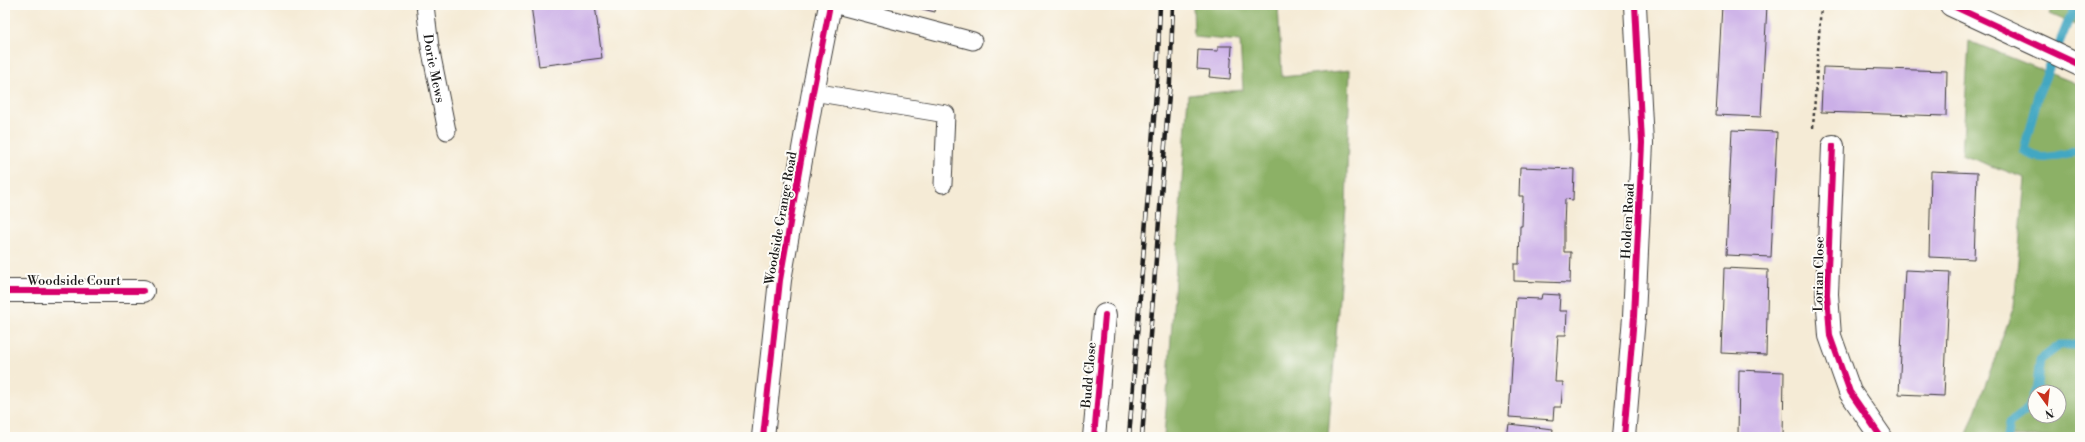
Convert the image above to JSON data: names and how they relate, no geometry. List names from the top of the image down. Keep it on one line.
{"streets":{"street":["Woodside Grange Road","Holden Road","Lorian Close","Woodside Court","Budd Close"],"lane":["Dorie Mews"]},"north":"bottom"}
